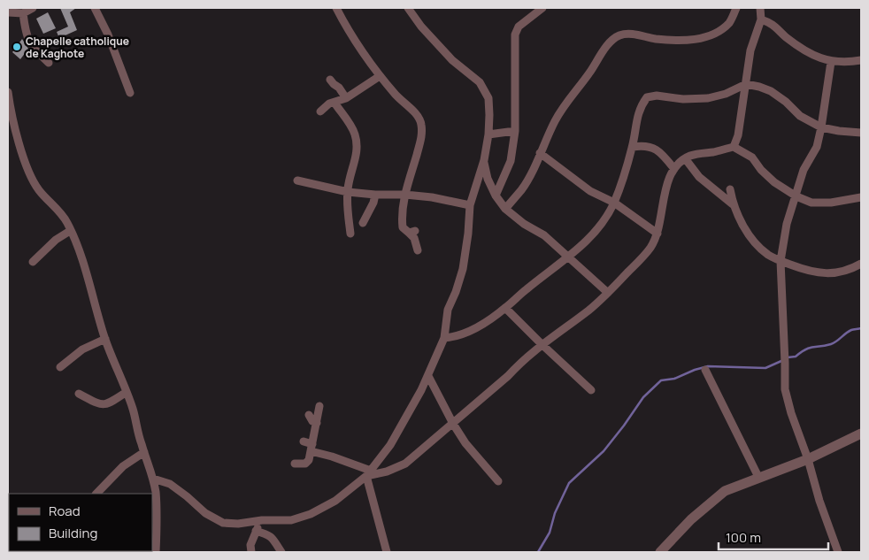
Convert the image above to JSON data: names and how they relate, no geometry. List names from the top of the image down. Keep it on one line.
{"places":["Chapelle catholique de Kaghote"],"legend":["Road","Building"],"scale_bar":"100 m"}
